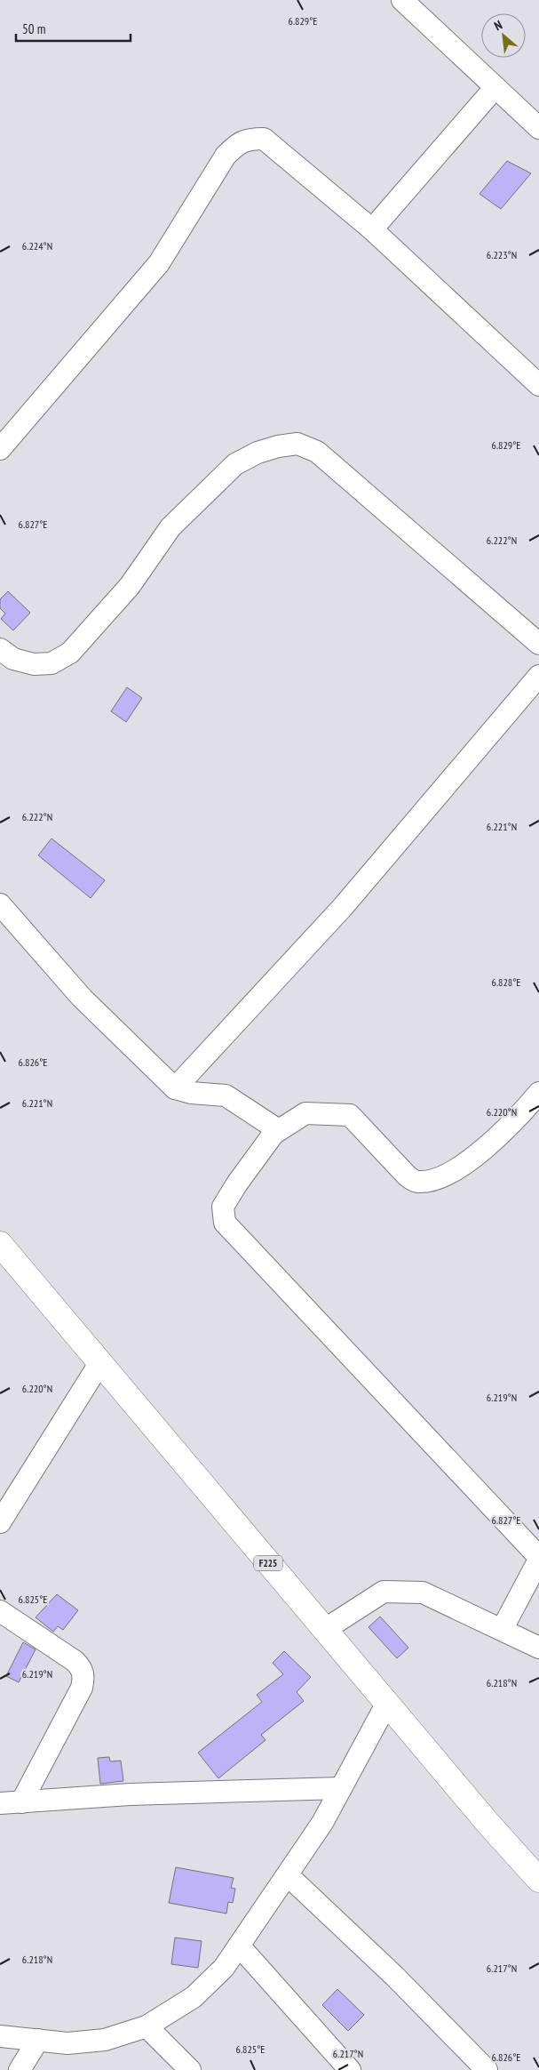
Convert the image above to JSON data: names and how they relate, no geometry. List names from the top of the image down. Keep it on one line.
{"streets":{"main road":["F225"]},"scale_bar":"50 m","north":"top left","coordinates":["6.829°E","6.224°N","6.223°N","6.827°E","6.222°N","6.221°N","6.828°E","6.826°E","6.220°N","6.219°N","6.825°E","6.218°N","6.217°N"]}
